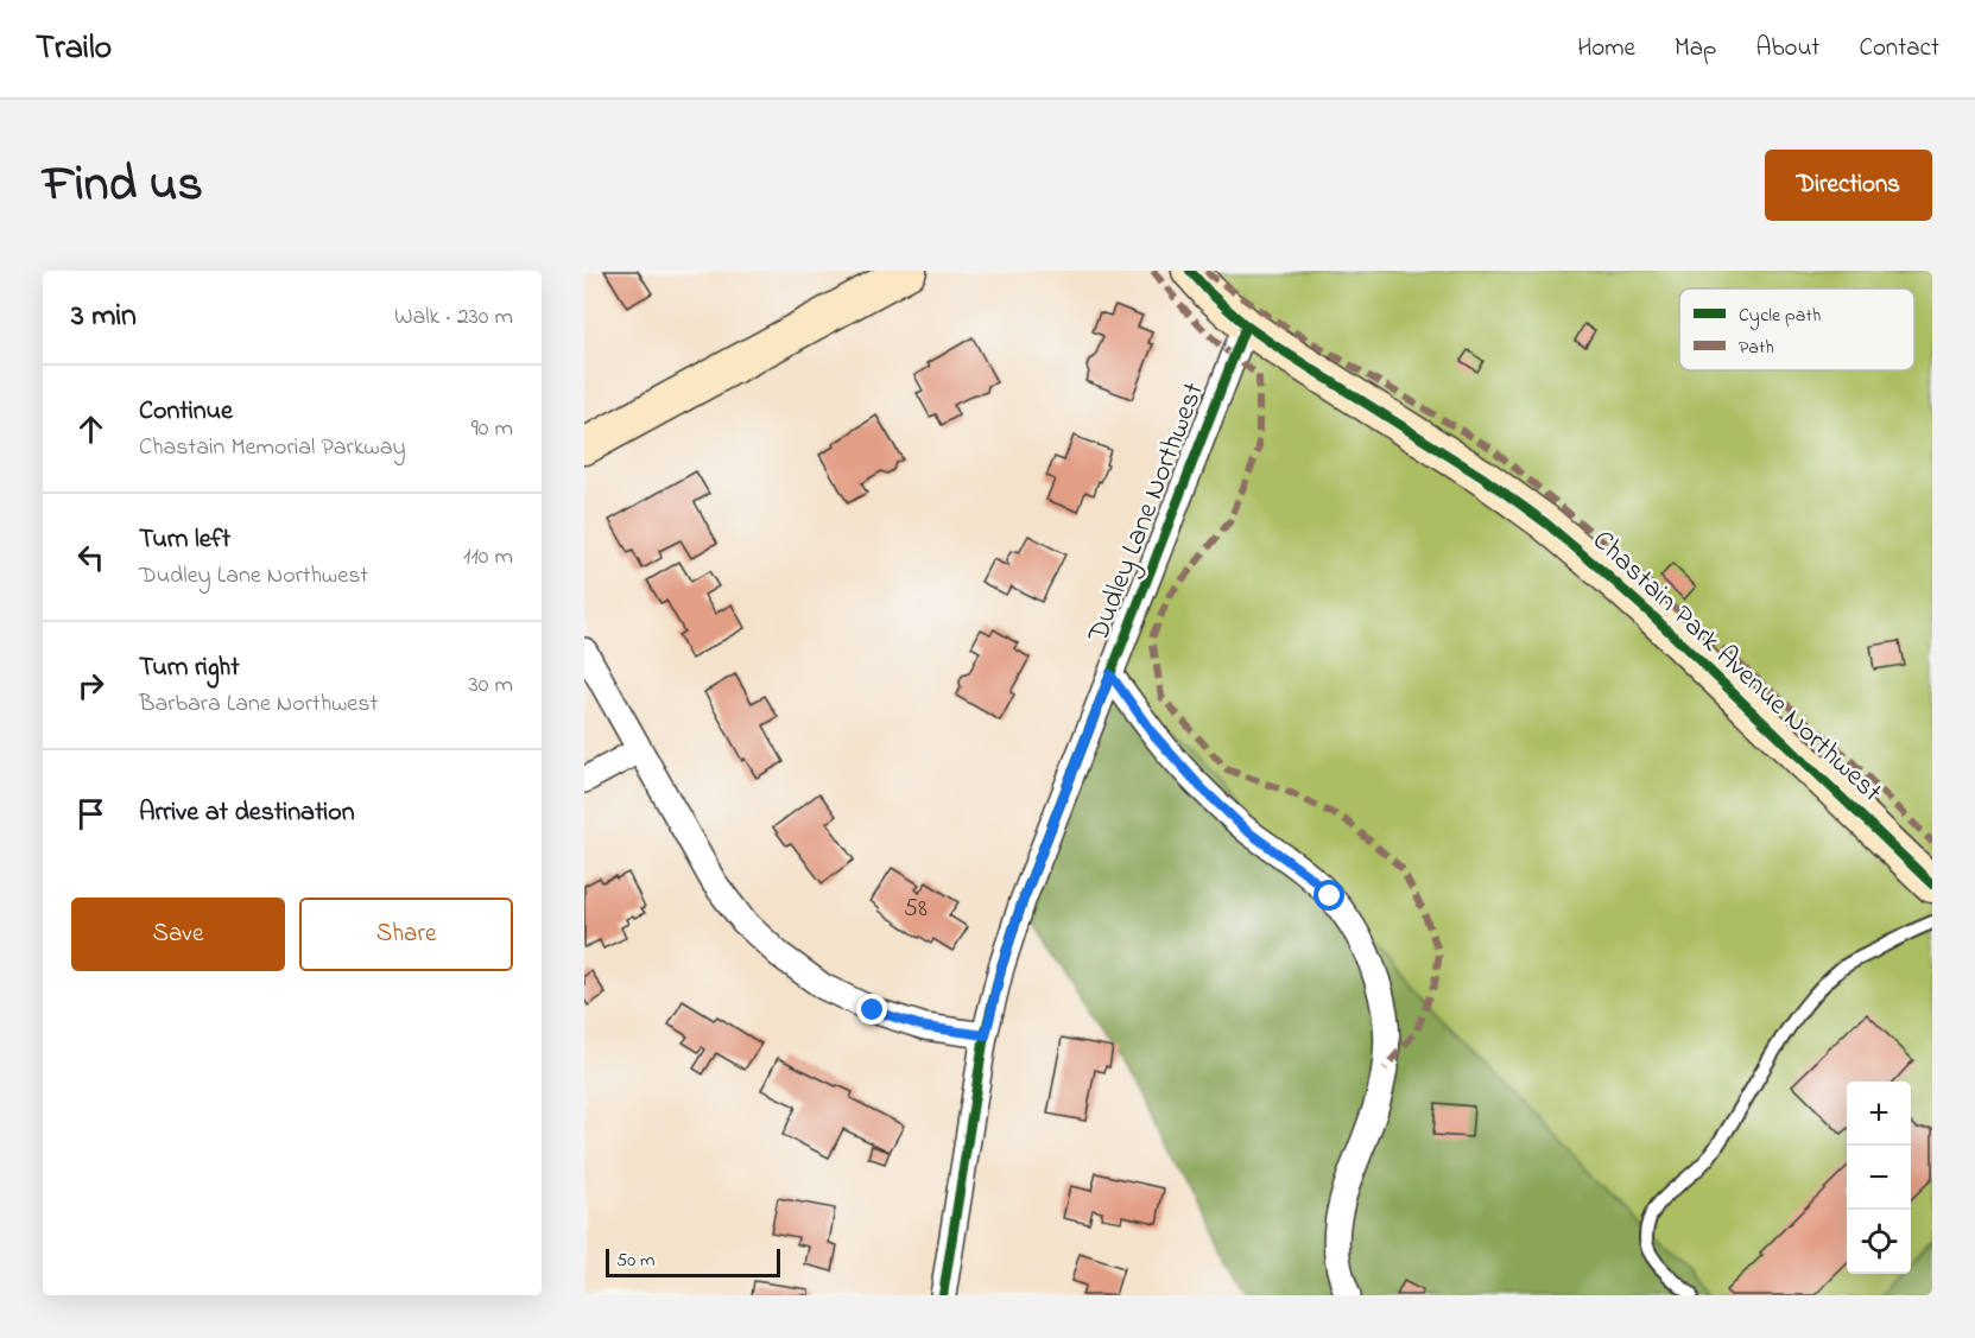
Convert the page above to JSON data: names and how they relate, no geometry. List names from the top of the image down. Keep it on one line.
{"streets":{"street":["Dudley Lane Northwest","Chastain Park Avenue Northwest"]},"crossings":[["Dudley Lane Northwest","Chastain Park Avenue Northwest"]],"house_numbers":["58"],"legend":["Cycle path","Path"],"scale_bar":"50 m","page":{"header":"Trailo","nav":["Home","Map","About","Contact"],"title":"Find us","buttons":["Directions",["Save","Share"]],"heading":["3 min","Walk · 230 m"],"list":[["Continue","Chastain Memorial Parkway","90 m"],["Turn left","Dudley Lane Northwest","110 m"],["Turn right","Barbara Lane Northwest","30 m"],"Arrive at destination"],"map_buttons":["+","−"],"scale":"50 m"}}
